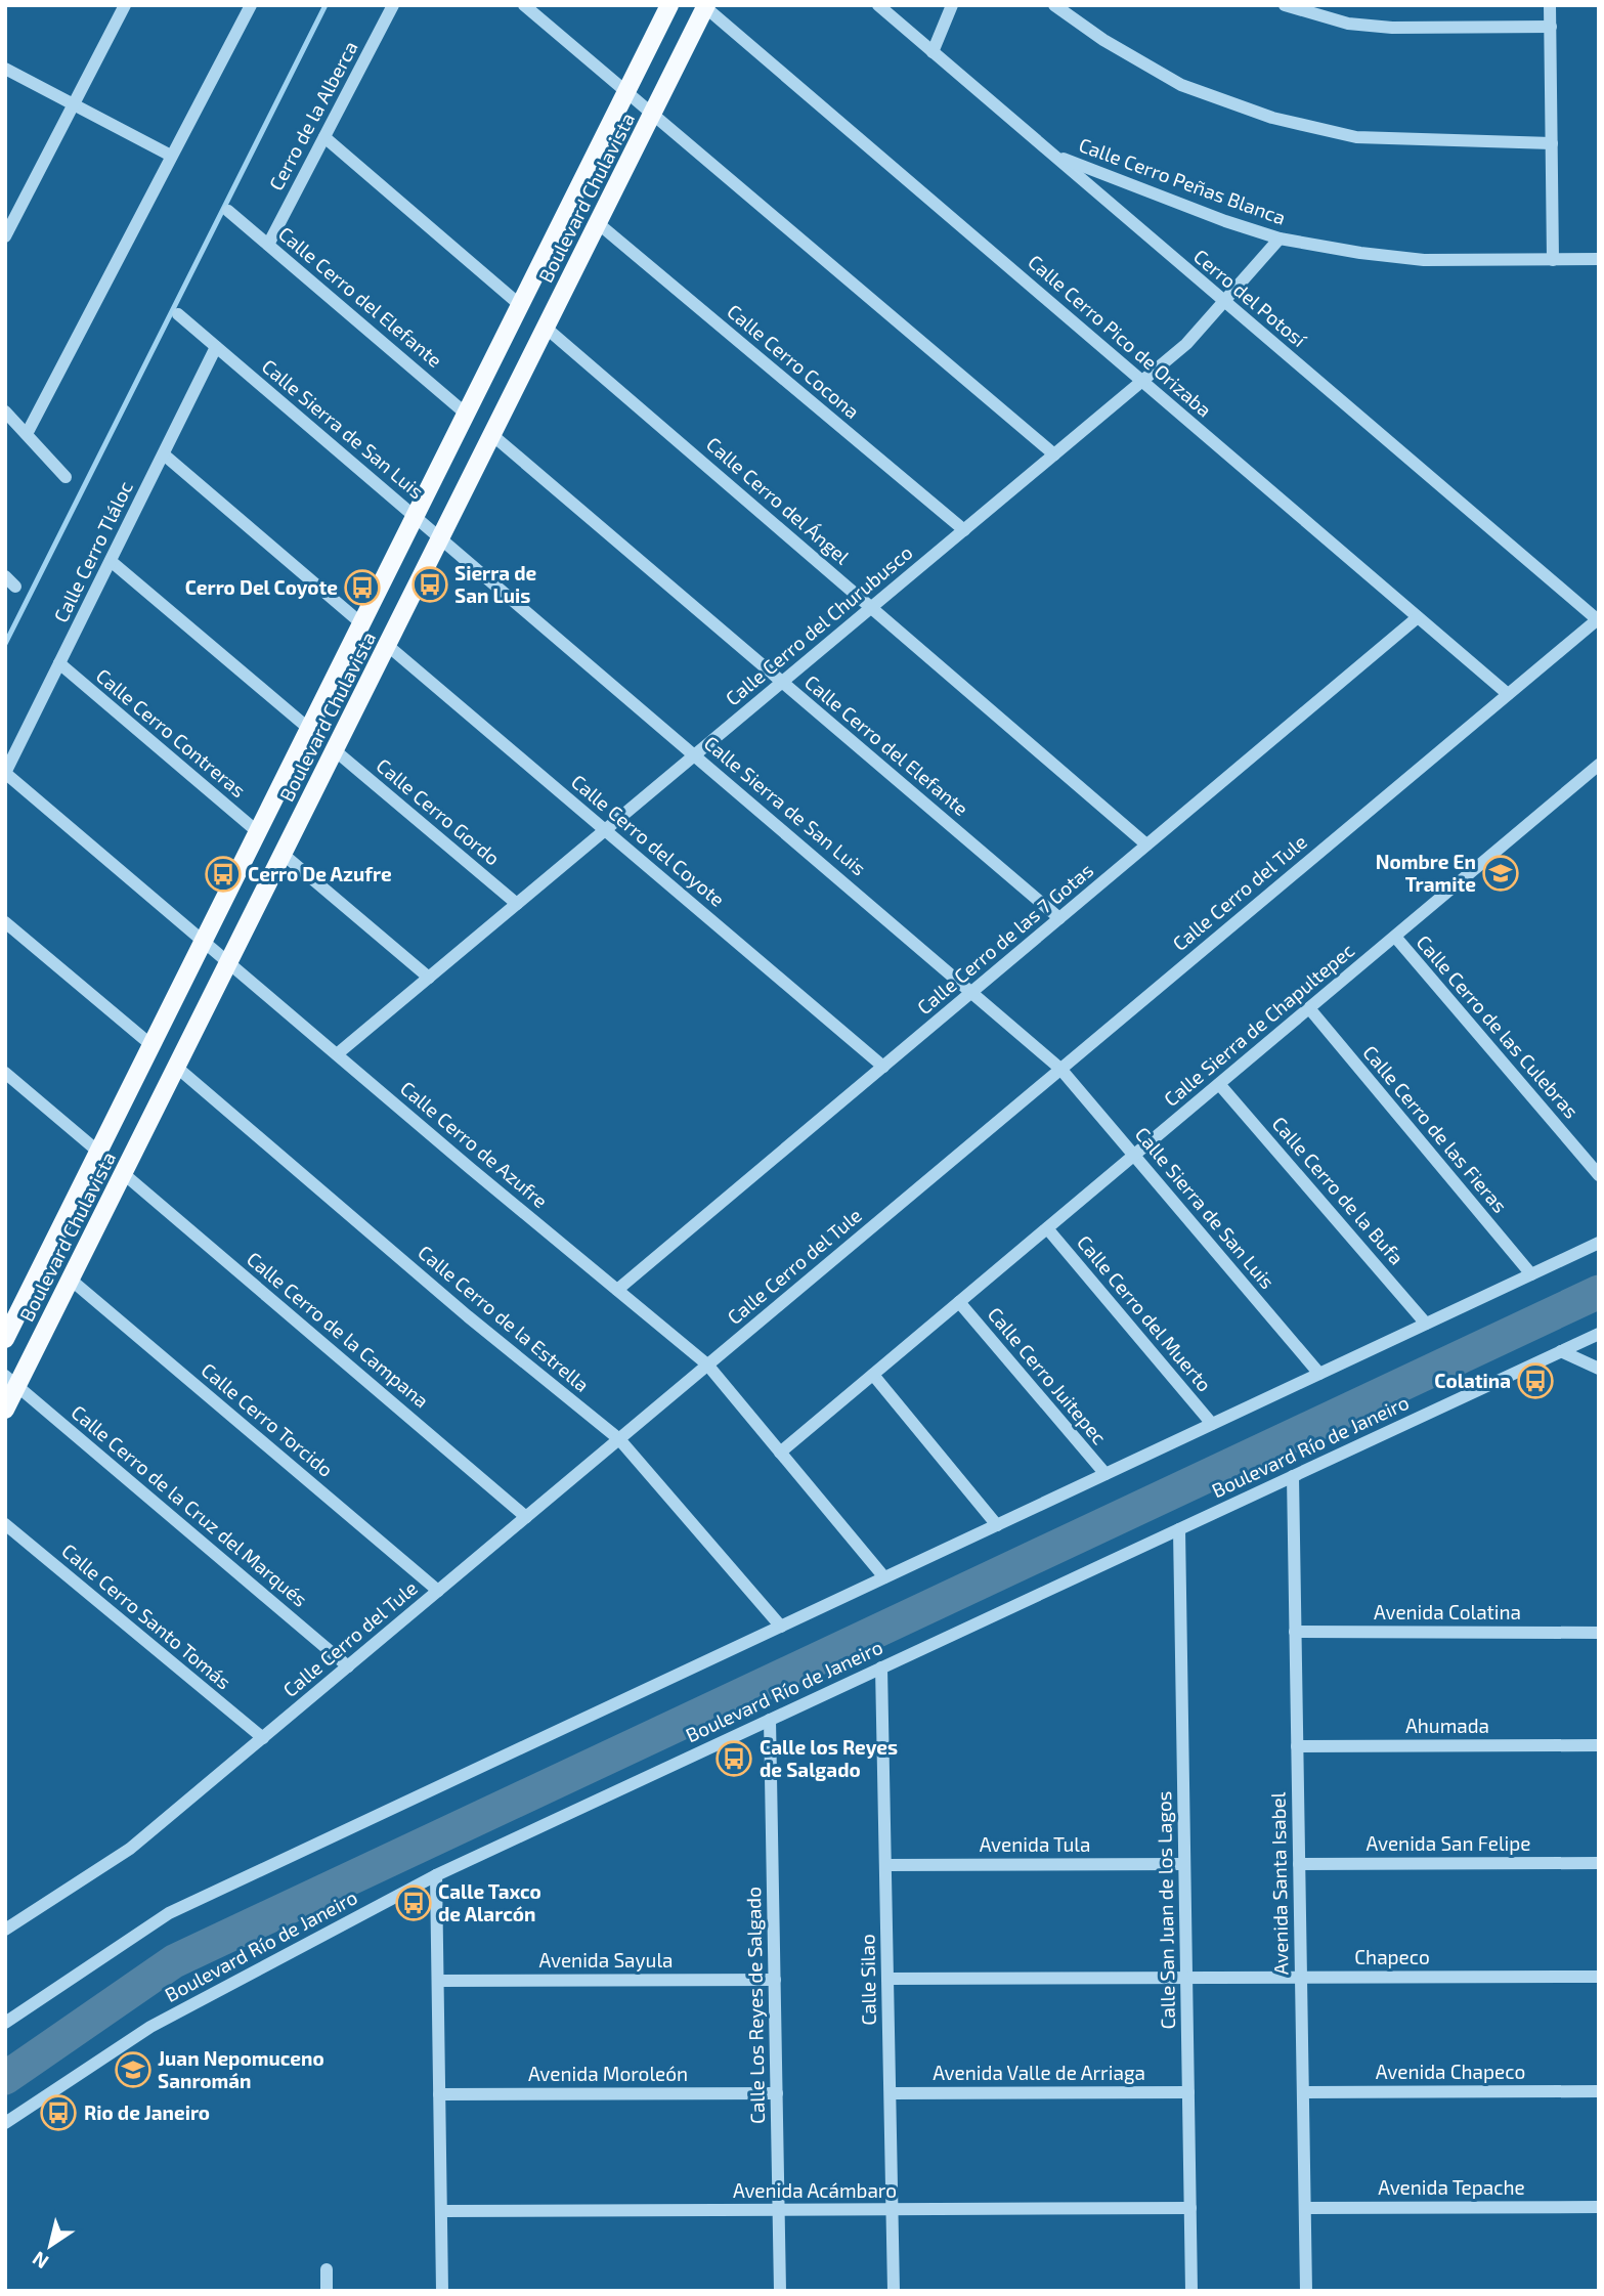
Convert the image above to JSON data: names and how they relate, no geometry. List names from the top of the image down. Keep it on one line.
{"streets":{"main road":["Boulevard Chulavista"],"street":["Cerro de la Alberca","Calle Cerro Peñas Blanca","Calle Cerro del Elefante","Cerro del Potosí","Calle Cerro Pico de Orizaba","Calle Cerro Cocona","Calle Sierra de San Luis","Calle Cerro del Ángel","Calle Cerro Tláloc","Calle Cerro del Churubusco","Calle Cerro Contreras","Calle Cerro Gordo","Calle Cerro del Coyote","Calle Cerro del Tule","Calle Cerro de las 7 Gotas","Calle Sierra de Chapultepec","Calle Cerro de las Culebras","Calle Cerro de las Fieras","Calle Cerro de Azufre","Calle Cerro de la Bufa","Calle Cerro del Muerto","Calle Cerro de la Estrella","Calle Cerro de la Campana","Calle Cerro Juitepec","Calle Cerro Torcido","Boulevard Río de Janeiro","Calle Cerro de la Cruz del Marqués","Avenida Colatina","Calle Cerro Santo Tomás","Ahumada","Avenida San Felipe","Avenida Tula","Avenida Santa Isabel","Calle San Juan de los Lagos","Chapeco","Avenida Sayula","Calle Silao","Calle Los Reyes de Salgado","Avenida Chapeco","Avenida Valle de Arriaga","Avenida Moroleón","Avenida Tepache","Avenida Acámbaro"]},"crossings":[["Cerro de la Alberca","Calle Cerro del Elefante"],["Calle Cerro Peñas Blanca","Cerro del Potosí"],["Calle Cerro Peñas Blanca","Calle Cerro del Churubusco"],["Boulevard Chulavista","Calle Cerro del Elefante"],["Boulevard Chulavista","Calle Cerro Pico de Orizaba"],["Boulevard Chulavista","Calle Cerro Cocona"],["Boulevard Chulavista","Calle Sierra de San Luis"],["Boulevard Chulavista","Calle Cerro del Ángel"],["Boulevard Chulavista","Calle Cerro Contreras"],["Boulevard Chulavista","Calle Cerro Gordo"],["Boulevard Chulavista","Calle Cerro del Coyote"],["Boulevard Chulavista","Calle Cerro de Azufre"],["Boulevard Chulavista","Calle Cerro de la Estrella"],["Boulevard Chulavista","Calle Cerro de la Campana"],["Boulevard Chulavista","Calle Cerro Torcido"],["Boulevard Chulavista","Calle Cerro de la Cruz del Marqués"],["Calle Cerro del Elefante","Calle Cerro del Churubusco"],["Calle Cerro del Elefante","Calle Cerro de las 7 Gotas"],["Cerro del Potosí","Calle Cerro del Churubusco"],["Cerro del Potosí","Calle Cerro del Tule"],["Calle Cerro Pico de Orizaba","Calle Cerro del Churubusco"],["Calle Cerro Pico de Orizaba","Calle Cerro del Tule"],["Calle Cerro Pico de Orizaba","Calle Cerro de las 7 Gotas"],["Calle Cerro Cocona","Calle Cerro del Churubusco"],["Calle Sierra de San Luis","Calle Cerro Tláloc"],["Calle Sierra de San Luis","Calle Cerro del Churubusco"],["Calle Sierra de San Luis","Calle Cerro del Tule"],["Calle Sierra de San Luis","Calle Cerro de las 7 Gotas"],["Calle Sierra de San Luis","Calle Sierra de Chapultepec"],["Calle Cerro del Ángel","Calle Cerro del Churubusco"],["Calle Cerro del Ángel","Calle Cerro de las 7 Gotas"],["Calle Cerro Tláloc","Calle Cerro Contreras"],["Calle Cerro Tláloc","Calle Cerro de Azufre"],["Calle Cerro del Churubusco","Calle Cerro Gordo"],["Calle Cerro del Churubusco","Calle Cerro del Coyote"],["Calle Cerro del Churubusco","Calle Cerro de Azufre"],["Calle Cerro del Coyote","Calle Cerro de las 7 Gotas"],["Calle Cerro del Tule","Calle Cerro de Azufre"],["Calle Cerro del Tule","Calle Cerro de la Estrella"],["Calle Cerro del Tule","Calle Cerro de la Campana"],["Calle Cerro del Tule","Calle Cerro Torcido"],["Calle Cerro del Tule","Calle Cerro de la Cruz del Marqués"],["Calle Cerro del Tule","Calle Cerro Santo Tomás"],["Calle Cerro de las 7 Gotas","Calle Cerro de Azufre"],["Calle Sierra de Chapultepec","Calle Cerro de las Culebras"],["Calle Sierra de Chapultepec","Calle Cerro de las Fieras"],["Calle Sierra de Chapultepec","Calle Cerro de Azufre"],["Calle Sierra de Chapultepec","Calle Cerro de la Bufa"],["Calle Sierra de Chapultepec","Calle Cerro del Muerto"],["Calle Sierra de Chapultepec","Calle Cerro Juitepec"],["Boulevard Río de Janeiro","Avenida Santa Isabel"],["Boulevard Río de Janeiro","Calle San Juan de los Lagos"],["Boulevard Río de Janeiro","Calle Silao"],["Boulevard Río de Janeiro","Calle Los Reyes de Salgado"],["Avenida Colatina","Avenida Santa Isabel"],["Ahumada","Avenida Santa Isabel"],["Avenida San Felipe","Avenida Santa Isabel"],["Avenida Tula","Calle San Juan de los Lagos"],["Avenida Tula","Calle Silao"],["Avenida Santa Isabel","Chapeco"],["Avenida Santa Isabel","Avenida Chapeco"],["Avenida Santa Isabel","Avenida Tepache"],["Calle San Juan de los Lagos","Chapeco"],["Calle San Juan de los Lagos","Avenida Valle de Arriaga"],["Calle San Juan de los Lagos","Avenida Acámbaro"],["Avenida Sayula","Calle Los Reyes de Salgado"],["Calle Silao","Avenida Valle de Arriaga"],["Calle Silao","Avenida Acámbaro"],["Calle Los Reyes de Salgado","Avenida Moroleón"],["Calle Los Reyes de Salgado","Avenida Acámbaro"]],"places":{"bus stop":["Sierra de San Luis","Cerro Del Coyote","Cerro De Azufre","Colatina","Calle los Reyes de Salgado","Calle Taxco de Alarcón","Rio de Janeiro"],"school or university":["Nombre En Tramite","Juan Nepomuceno Sanromán"]},"north":"bottom left"}
